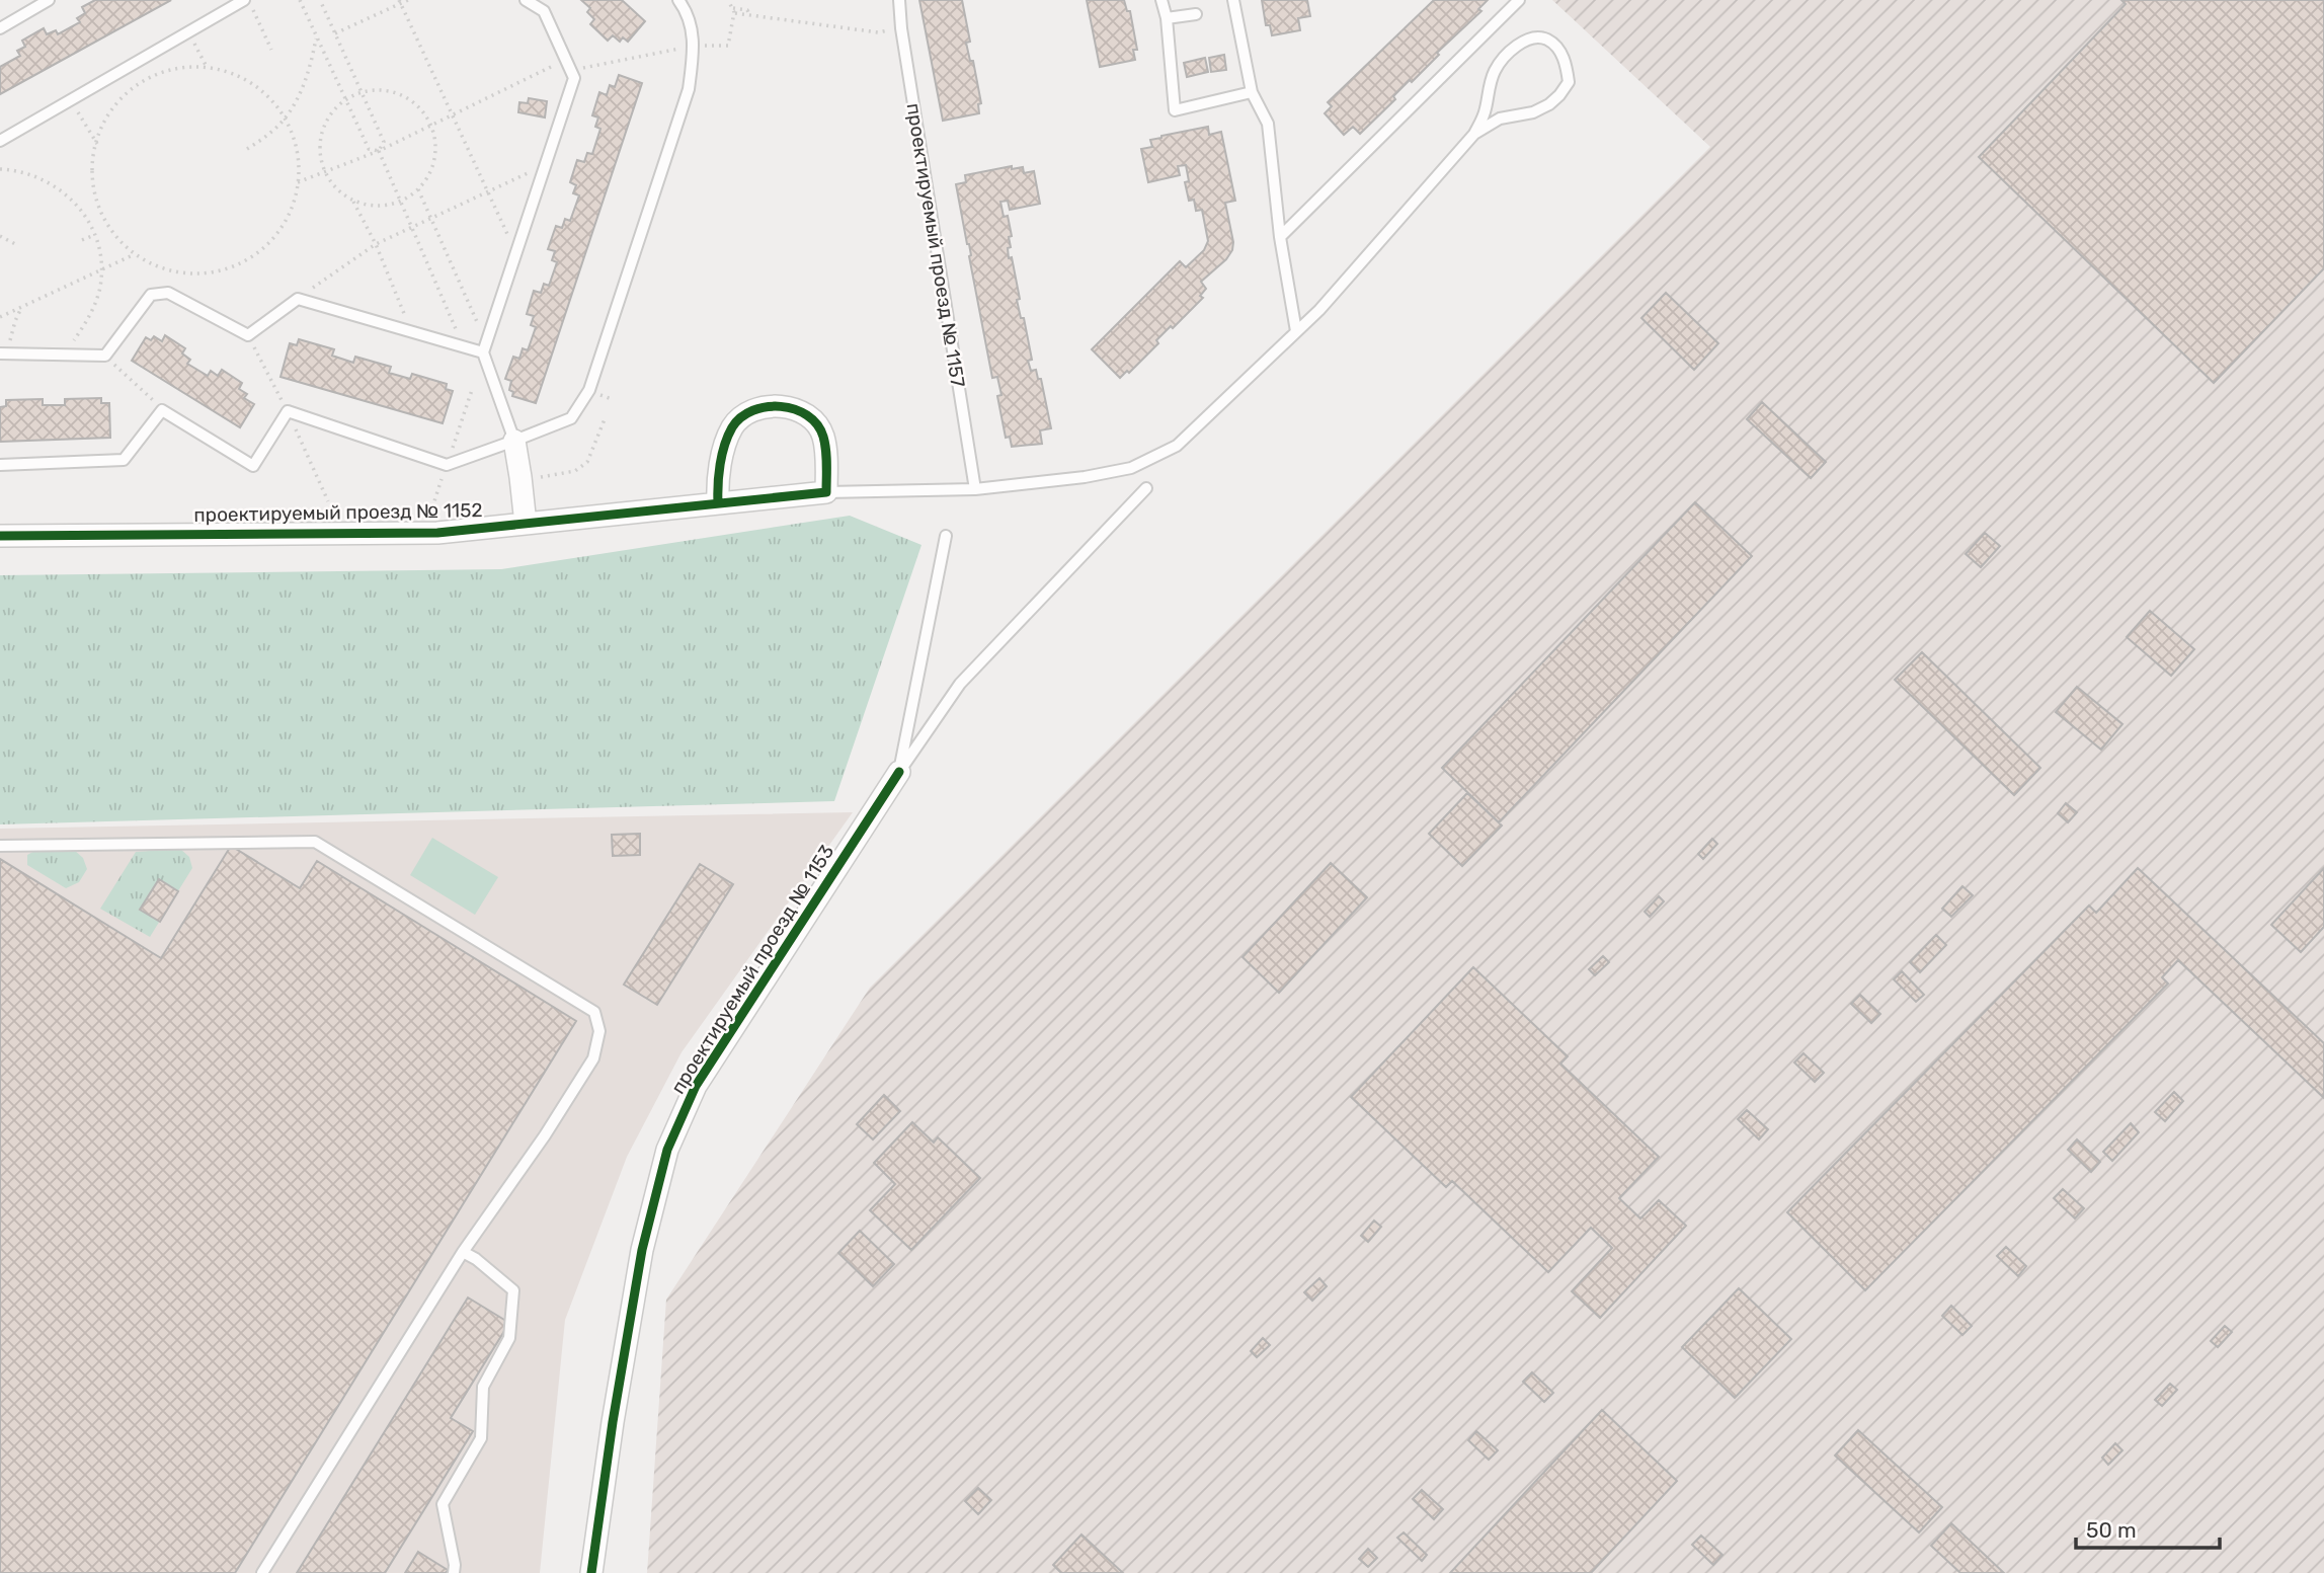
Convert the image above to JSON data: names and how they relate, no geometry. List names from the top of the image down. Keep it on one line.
{"streets":{"street":["проектируемый проезд № 1152","проектируемый проезд № 1153"],"lane":["проектируемый проезд № 1157"]},"crossings":[["проектируемый проезд № 1157","проектируемый проезд № 1152"]],"scale_bar":"50 m"}
